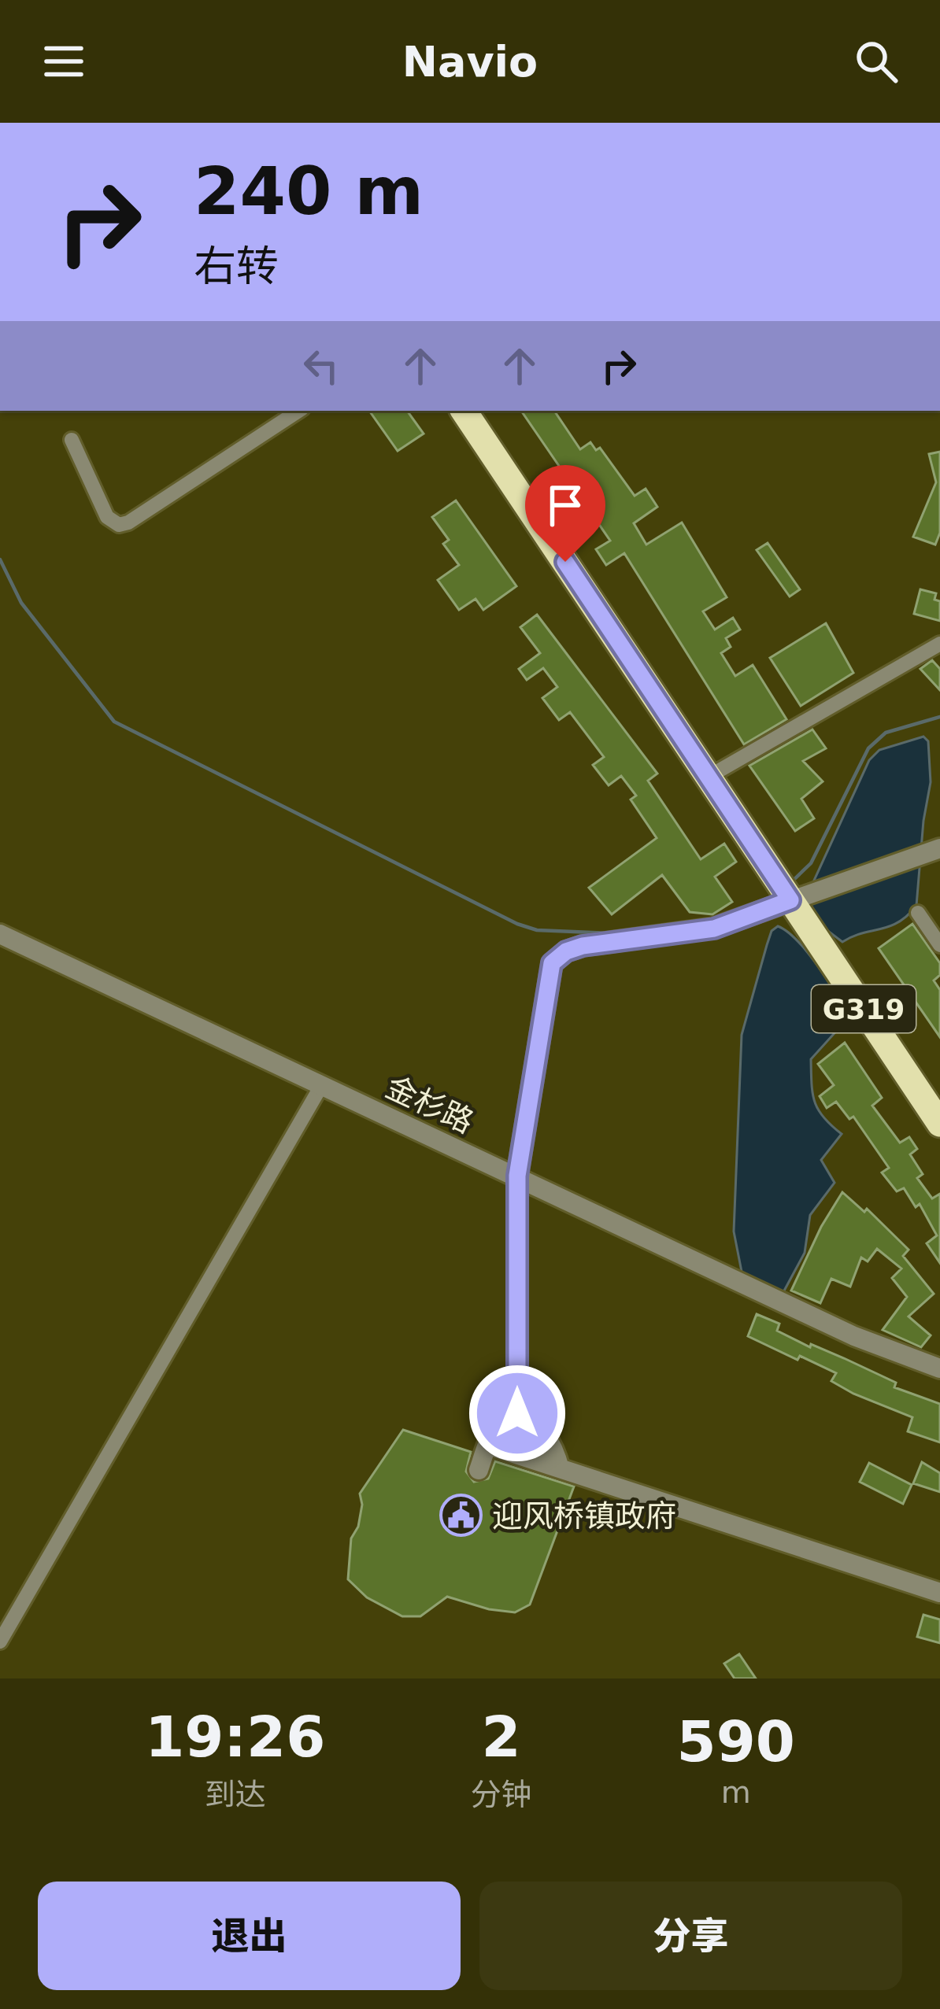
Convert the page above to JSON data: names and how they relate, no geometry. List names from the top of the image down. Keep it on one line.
{"streets":{"highway":["G319"],"street":["金杉路"]},"places":{"public building":["迎风桥镇政府"]},"page":{"header":"Navio","turn":["240 m","右转"],"eta":["19:26","到达","2","分钟","590","m"],"buttons":["退出","分享"]}}
